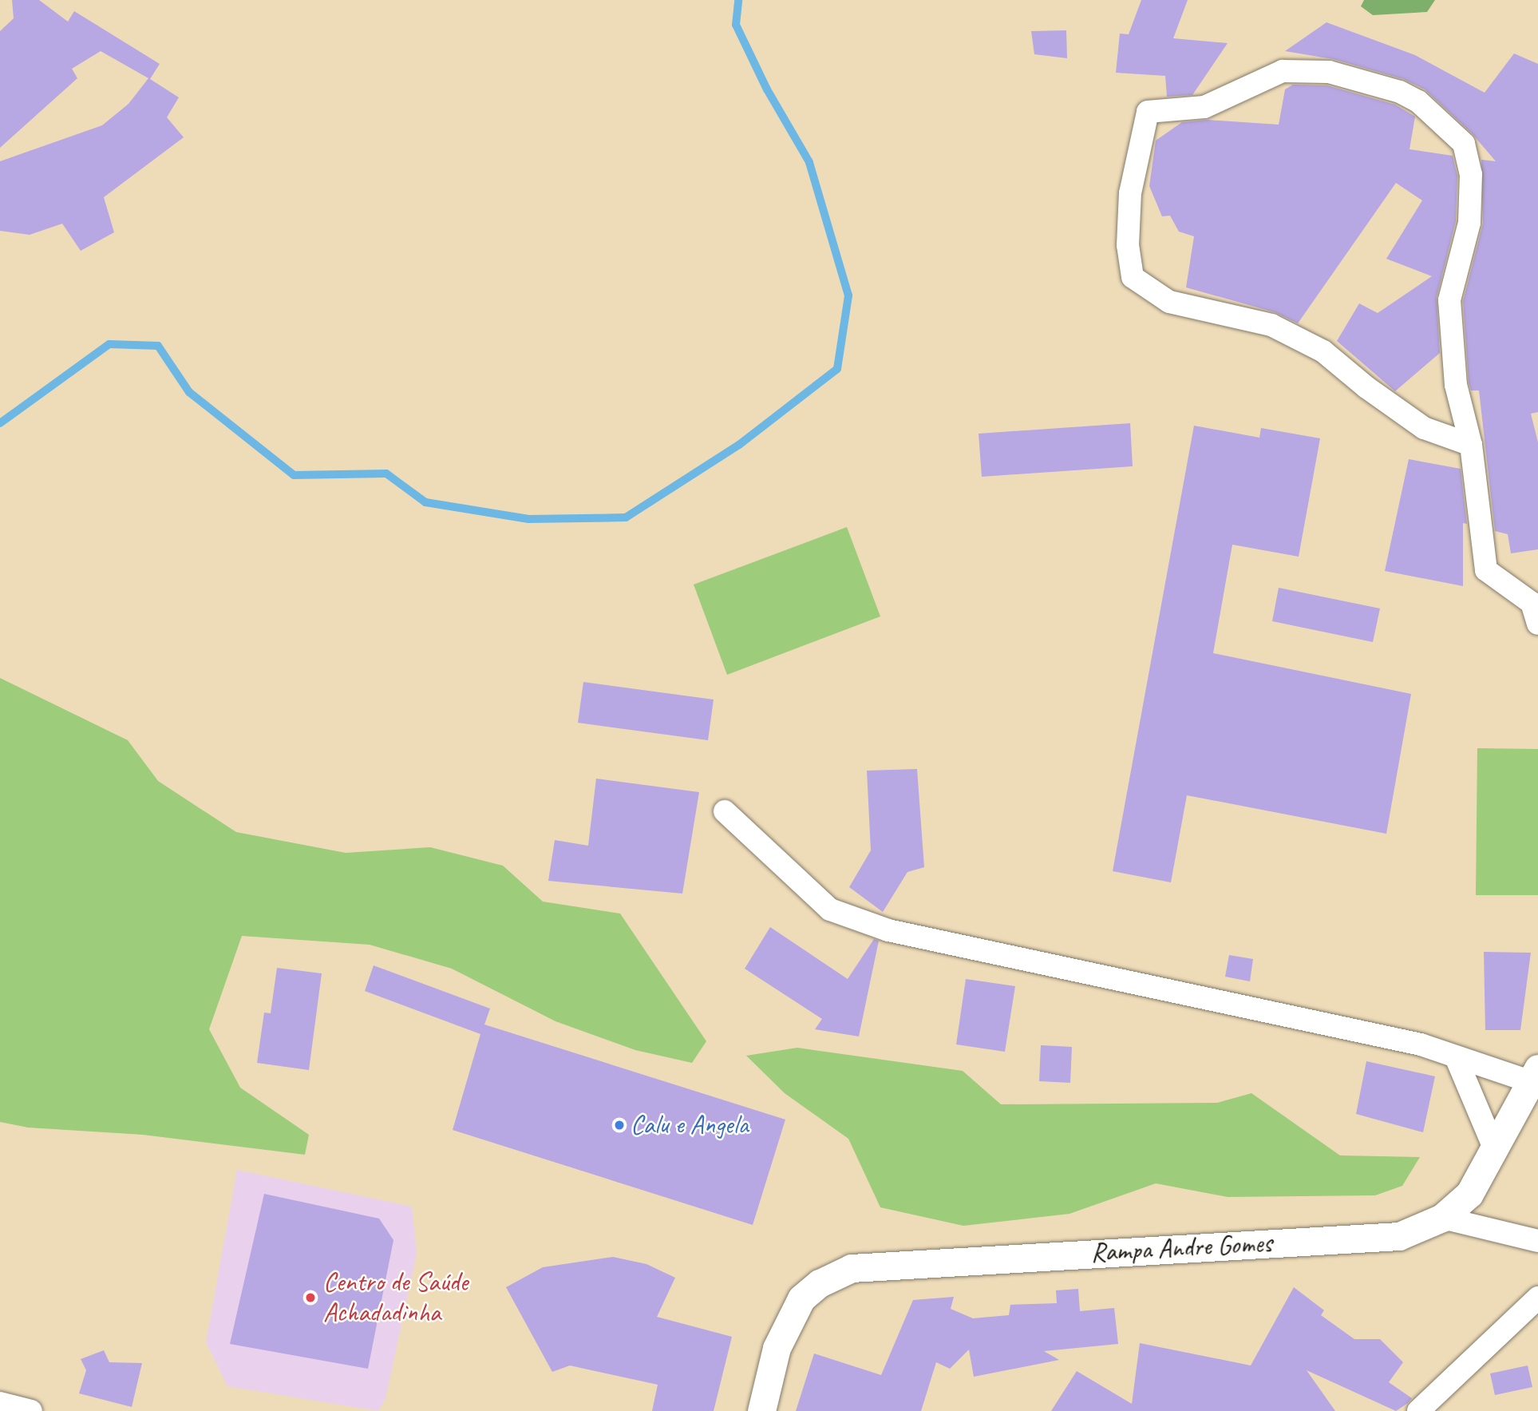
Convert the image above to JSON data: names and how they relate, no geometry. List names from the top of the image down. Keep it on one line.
{"streets":{"street":["Rampa Andre Gomes"]},"places":["Calu e Angela","Centro de Saúde Achadadinha"]}
